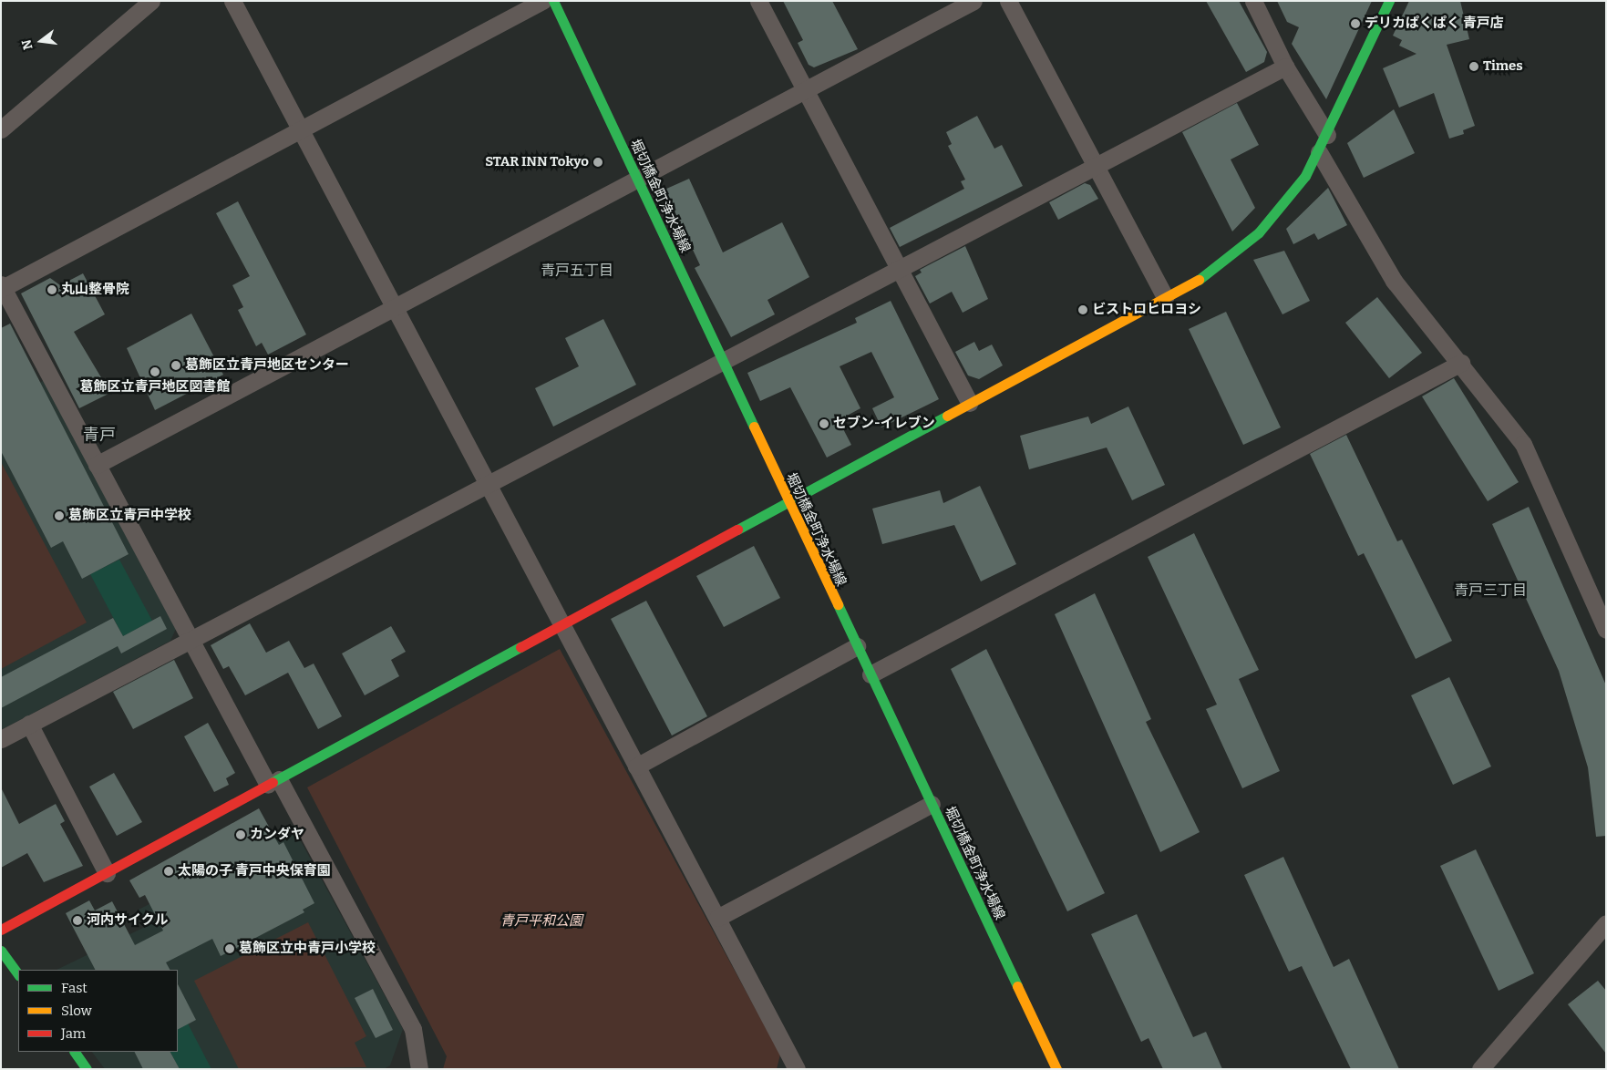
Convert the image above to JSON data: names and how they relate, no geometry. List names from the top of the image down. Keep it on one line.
{"streets":{"street":["堀切橋金町浄水場線"]},"districts":["青戸五丁目","青戸","青戸三丁目"],"parks":["青戸平和公園"],"places":["デリカぱくぱく 青戸店","Times","STAR INN Tokyo","丸山整骨院","ビストロヒロヨシ","葛飾区立青戸地区センター","葛飾区立青戸地区図書館","セブン-イレブン","葛飾区立青戸中学校","カンダヤ","太陽の子 青戸中央保育園","河内サイクル","葛飾区立中青戸小学校"],"legend":["Fast","Slow","Jam"],"north":"left"}
